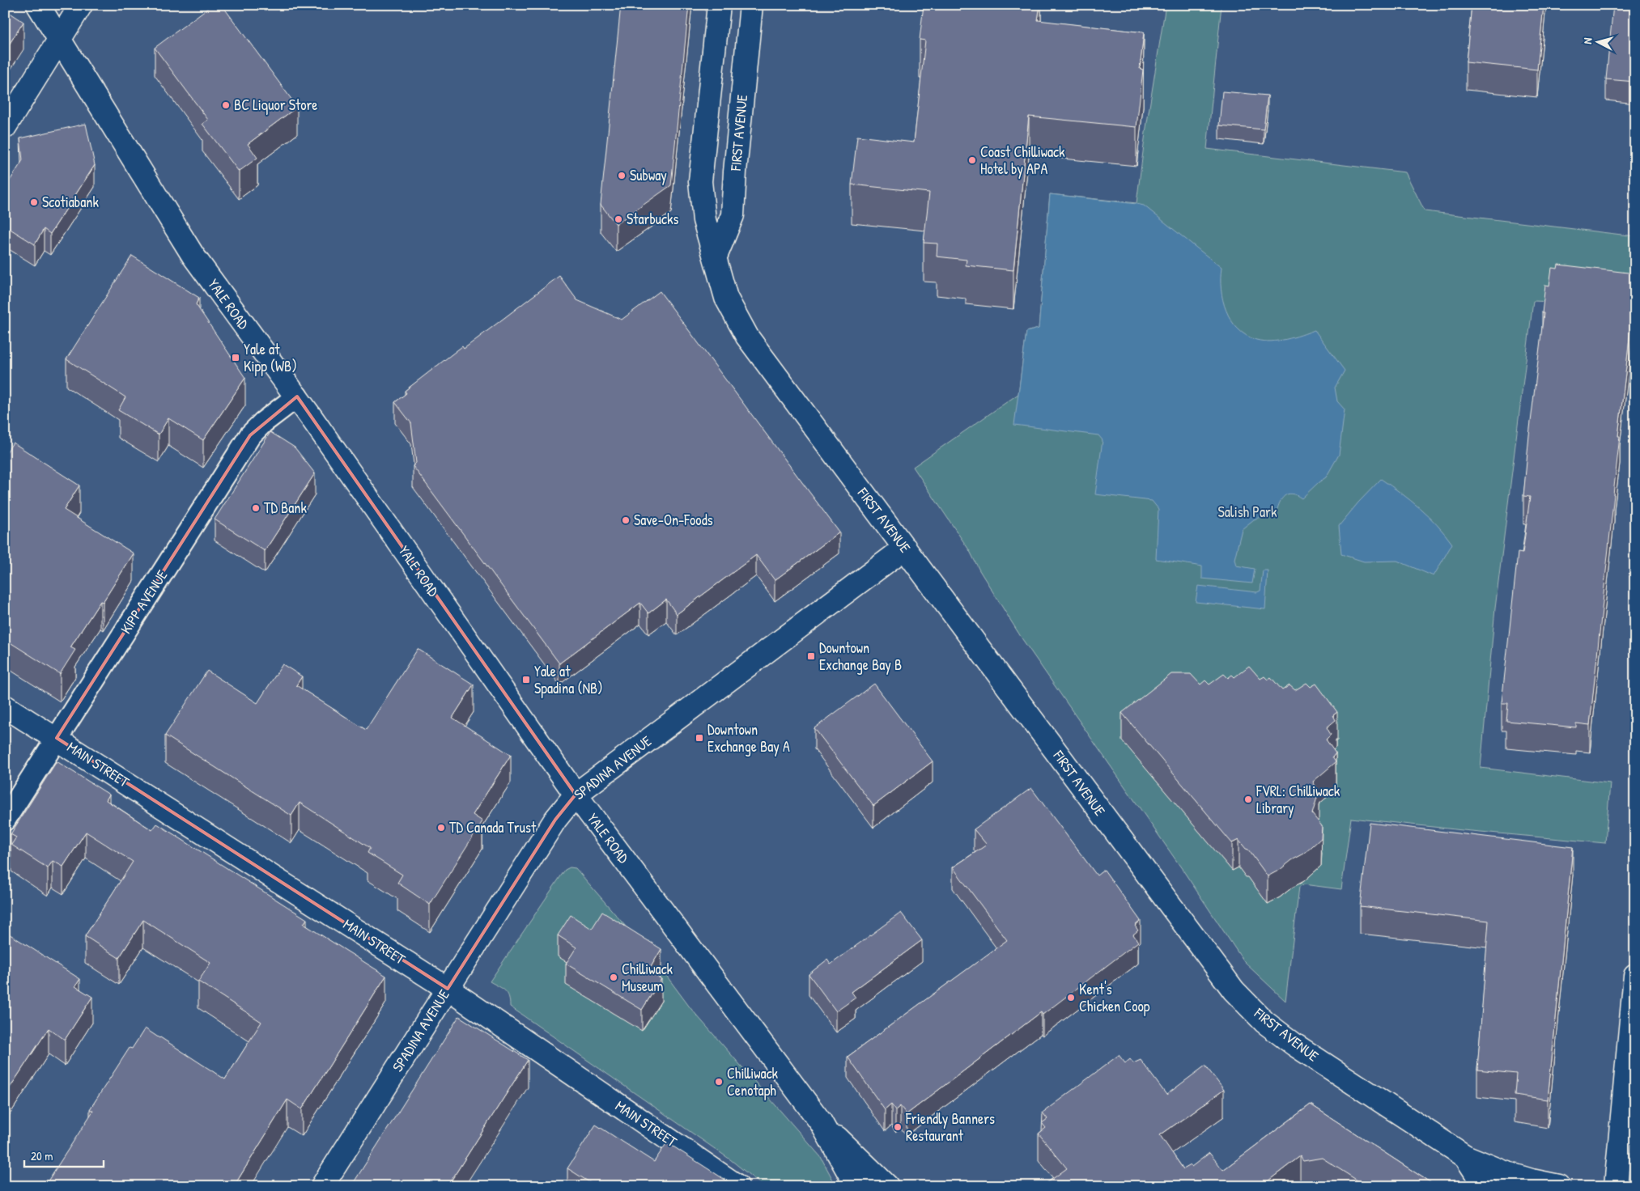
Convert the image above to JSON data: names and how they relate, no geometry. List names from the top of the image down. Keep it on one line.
{"streets":{"main road":["FIRST AVENUE","YALE ROAD","MAIN STREET","SPADINA AVENUE"],"street":["KIPP AVENUE"]},"crossings":[["FIRST AVENUE","SPADINA AVENUE"],["YALE ROAD","KIPP AVENUE"],["YALE ROAD","SPADINA AVENUE"],["KIPP AVENUE","MAIN STREET"],["MAIN STREET","SPADINA AVENUE"]],"parks":["Salish Park"],"places":{"other":["BC Liquor Store","Coast Chilliwack Hotel by APA","Subway","Scotiabank","Starbucks","TD Bank","Save-On-Foods","FVRL: Chilliwack Library","TD Canada Trust","Chilliwack Museum","Kent's Chicken Coop","Chilliwack Cenotaph","Friendly Banners Restaurant"],"transit":["Yale at Kipp (WB)","Downtown Exchange Bay B","Yale at Spadina (NB)","Downtown Exchange Bay A"]},"scale_bar":"20 m","north":"left"}
